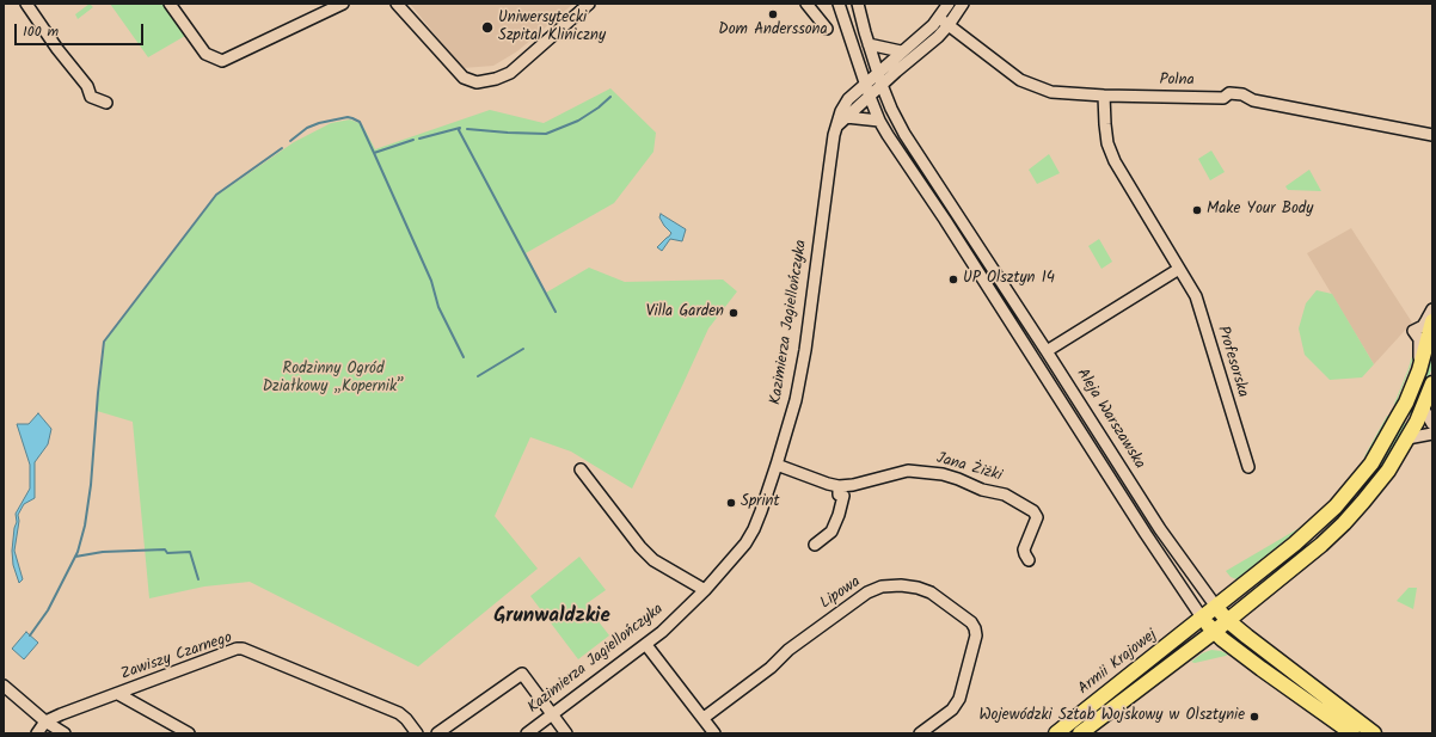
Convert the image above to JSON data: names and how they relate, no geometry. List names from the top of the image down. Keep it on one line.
{"streets":{"main road":["Aleja Warszawska","Armii Krajowej"],"street":["Polna","Kazimierza Jagiellończyka","Profesorska","Jana Żiżki","Lipowa","Zawiszy Czarnego"]},"crossings":[["Polna","Kazimierza Jagiellończyka"],["Polna","Profesorska"],["Kazimierza Jagiellończyka","Aleja Warszawska"],["Kazimierza Jagiellończyka","Jana Żiżki"],["Aleja Warszawska","Armii Krajowej"]],"districts":["Grunwaldzkie"],"parks":["Rodzinny Ogród Działkowy „Kopernik”"],"places":["Dom Anderssona","Uniwersytecki Szpital Kliniczny","Make Your Body","UP Olsztyn 14","Villa Garden","Sprint","Wojewódzki Sztab Wojskowy w Olsztynie"],"scale_bar":"100 m"}
